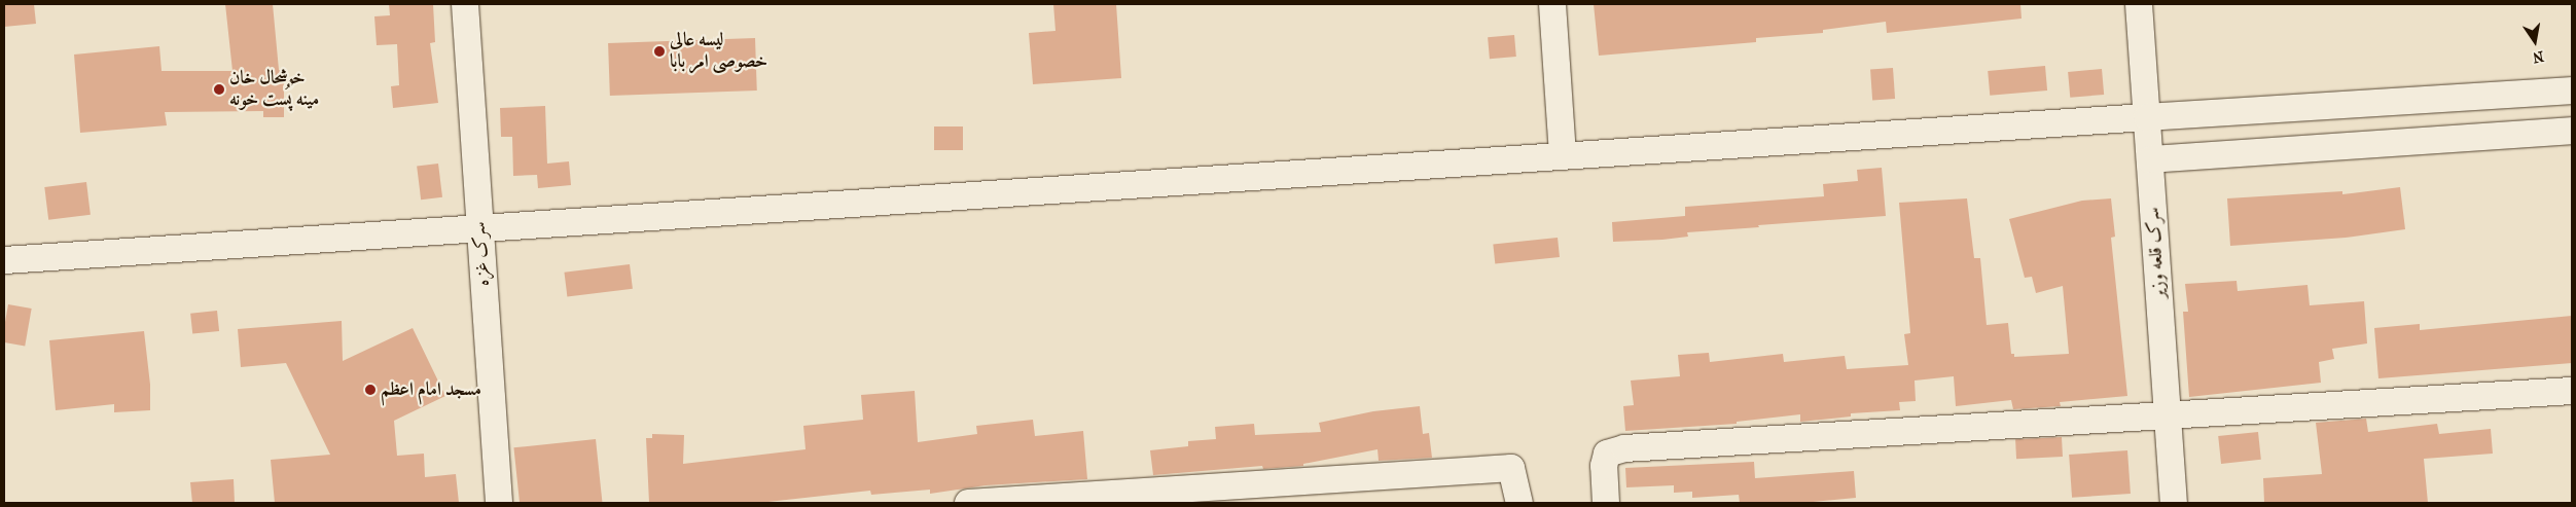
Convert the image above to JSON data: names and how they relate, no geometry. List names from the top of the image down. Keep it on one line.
{"streets":{"street":["سرک قلعه وزیر","سرک غزه"]},"places":["لیسه عالی خصوصی امر بابا","خوشحال خان مینه پُست خونه","مسجد امام اعظم"],"north":"bottom"}
